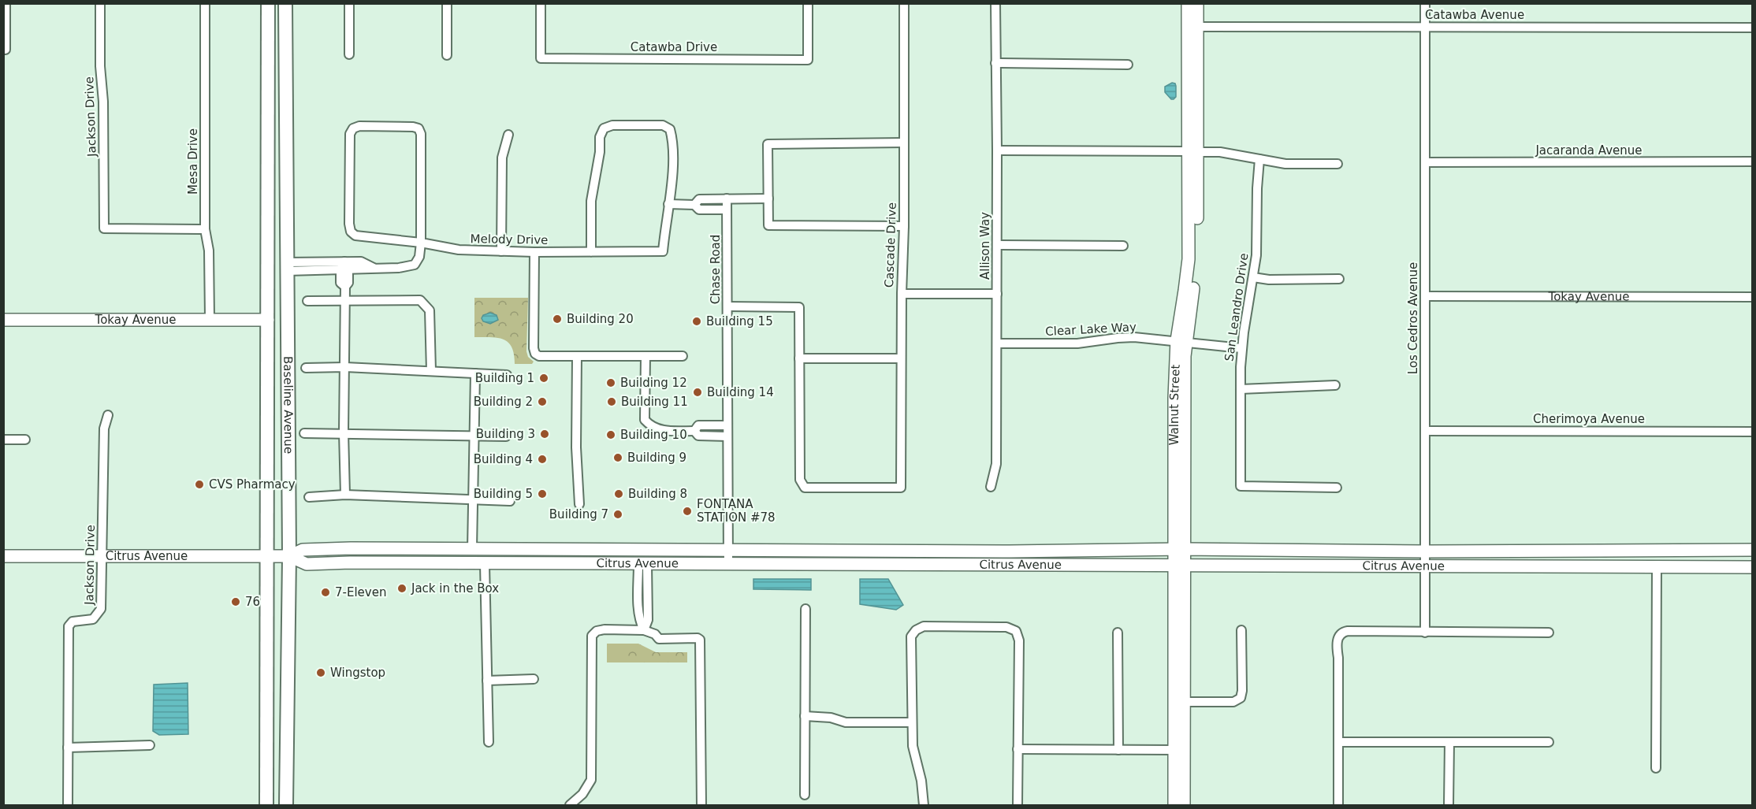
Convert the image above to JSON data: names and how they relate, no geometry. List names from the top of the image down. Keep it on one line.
{"streets":{"main road":["Tokay Avenue","Walnut Street","Baseline Avenue","Citrus Avenue"],"street":["Catawba Avenue","Catawba Drive","Jackson Drive","Jacaranda Avenue","Mesa Drive","Melody Drive","Cascade Drive","Allison Way","Chase Road","San Leandro Drive","Los Cedros Avenue","Clear Lake Way","Cherimoya Avenue"]},"crossings":[["Catawba Avenue","Los Cedros Avenue"],["Catawba Avenue","Walnut Street"],["Jackson Drive","Mesa Drive"],["Jackson Drive","Citrus Avenue"],["Jacaranda Avenue","Los Cedros Avenue"],["Mesa Drive","Tokay Avenue"],["Allison Way","Clear Lake Way"],["Chase Road","Citrus Avenue"],["Tokay Avenue","Los Cedros Avenue"],["Tokay Avenue","Baseline Avenue"],["San Leandro Drive","Clear Lake Way"],["Los Cedros Avenue","Cherimoya Avenue"],["Los Cedros Avenue","Citrus Avenue"],["Clear Lake Way","Walnut Street"],["Walnut Street","Citrus Avenue"],["Baseline Avenue","Citrus Avenue"]],"places":["Building 20","Building 15","Building 1","Building 12","Building 14","Building 2","Building 11","Building 3","Building 10","Building 9","Building 4","CVS Pharmacy","Building 5","Building 8","FONTANA STATION #78","Building 7","Jack in the Box","7-Eleven","76","Wingstop"]}
